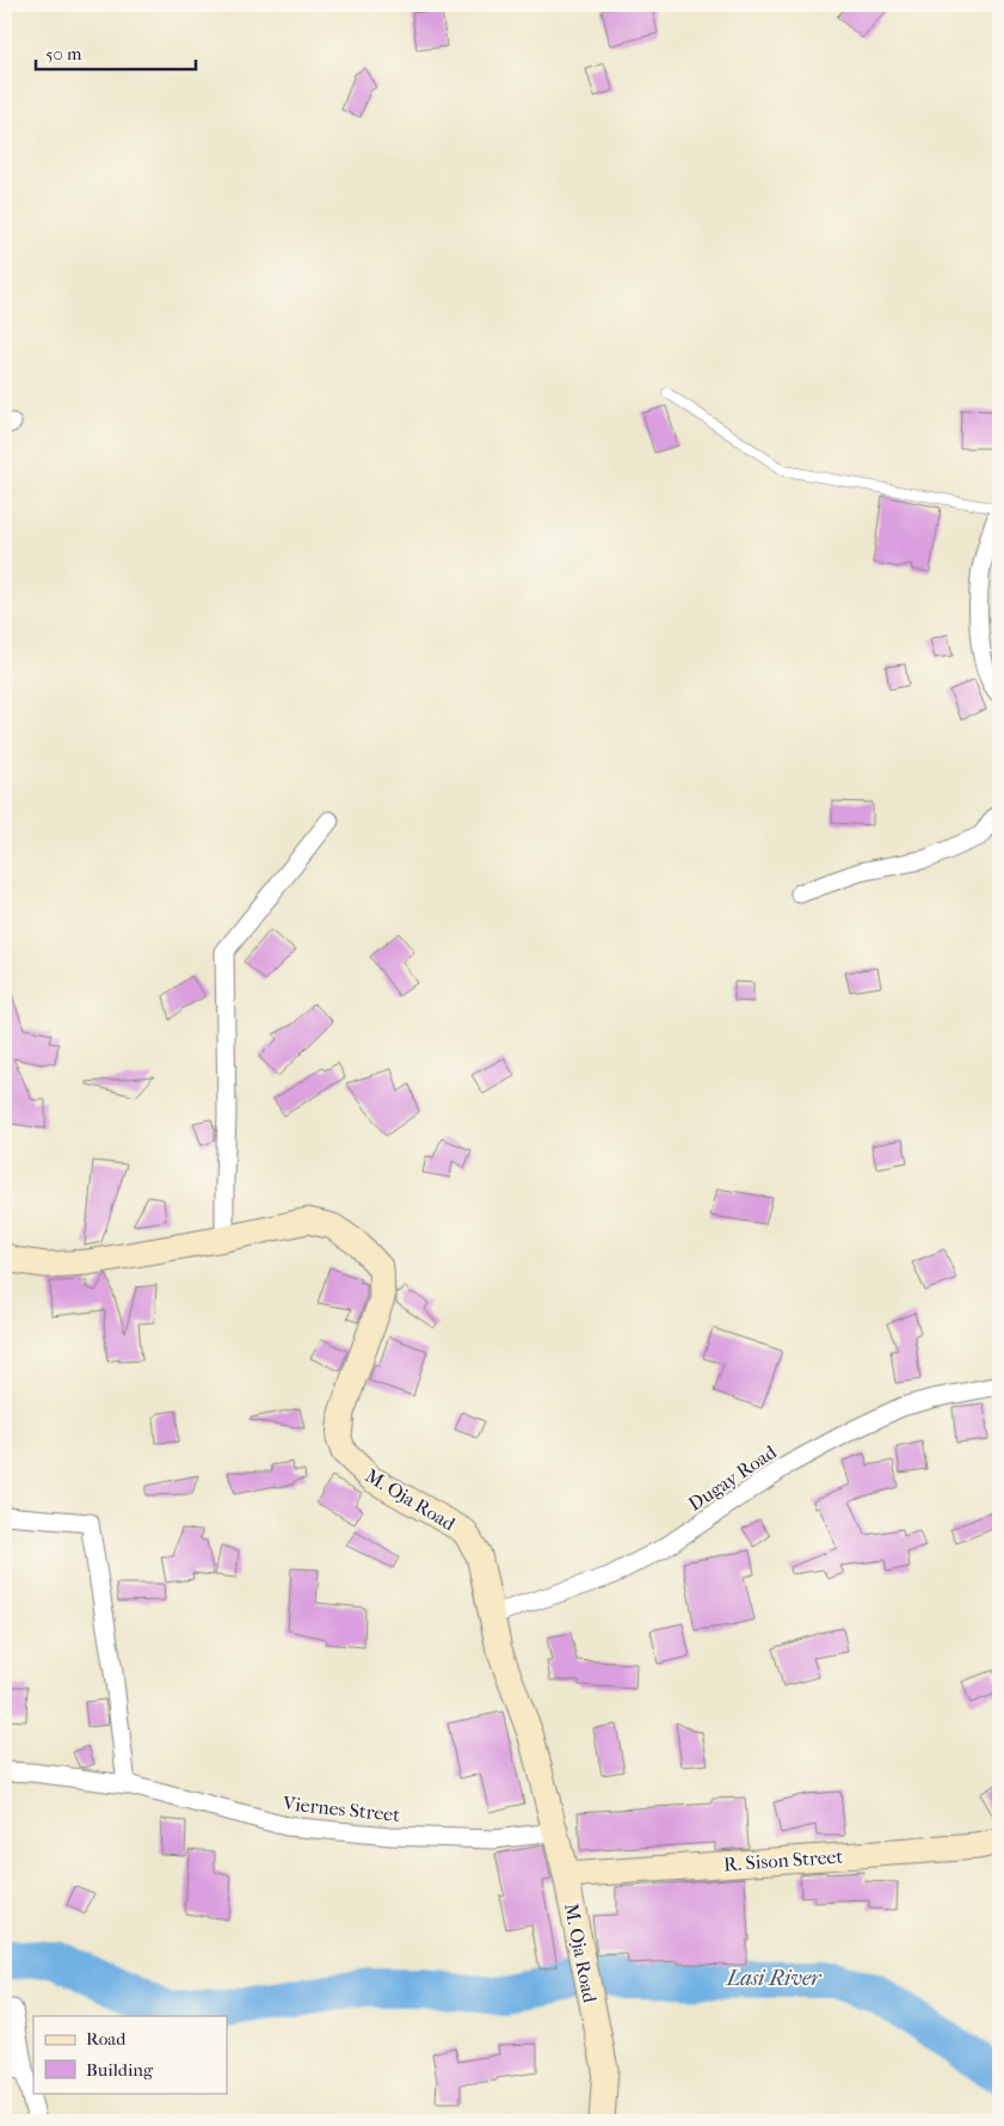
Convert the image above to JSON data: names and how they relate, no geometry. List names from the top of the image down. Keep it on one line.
{"streets":{"street":["Dugay Road","M. Oja Road","Viernes Street","R. Sison Street"]},"crossings":[["Dugay Road","M. Oja Road"],["M. Oja Road","Viernes Street"],["M. Oja Road","R. Sison Street"]],"water":["Lasi River"],"legend":["Road","Building"],"scale_bar":"50 m"}
